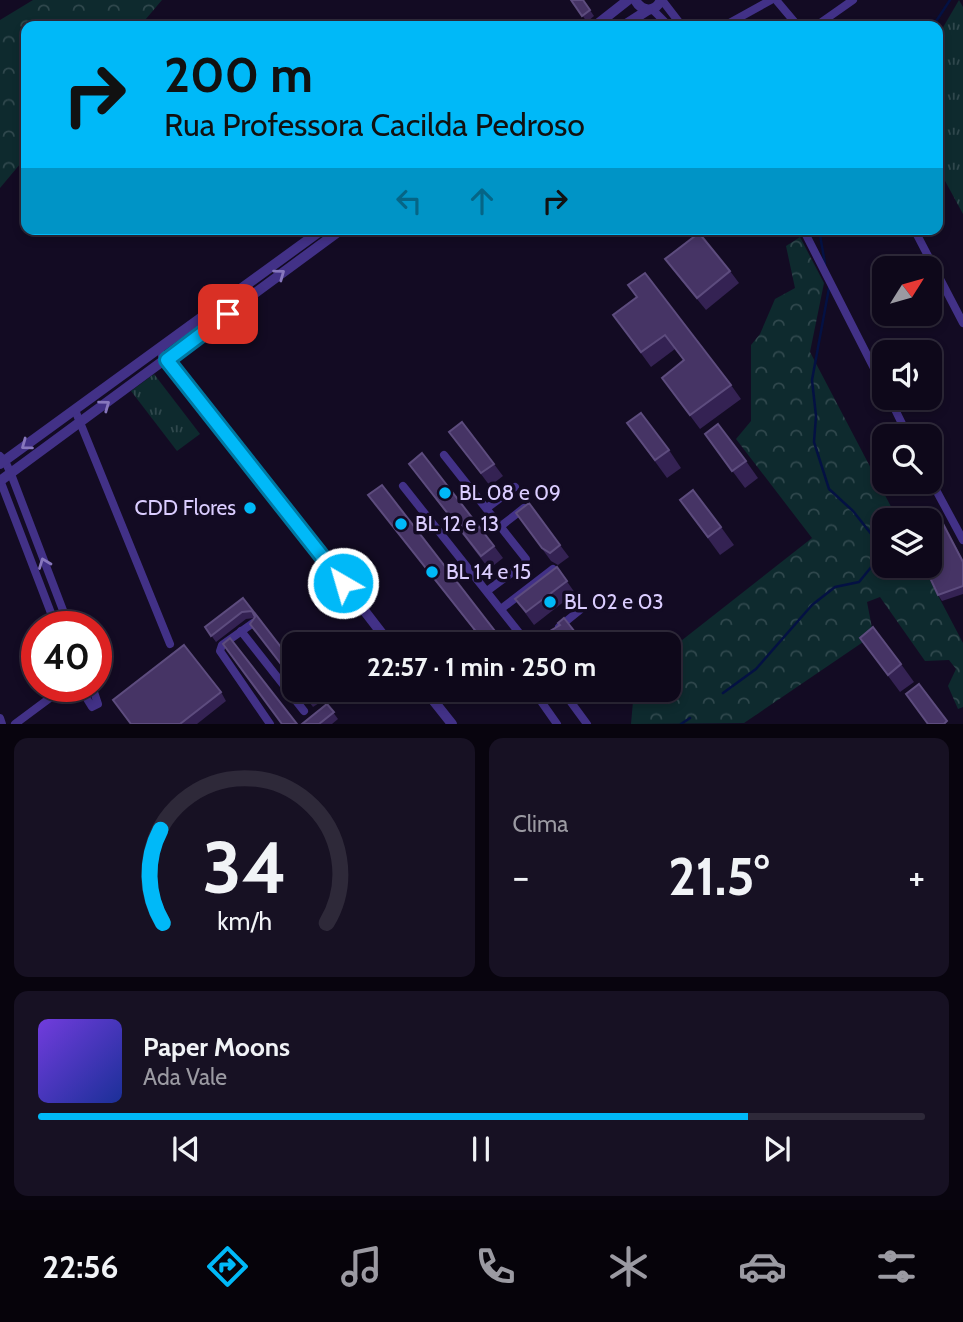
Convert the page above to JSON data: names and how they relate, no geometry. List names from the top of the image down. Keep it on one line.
{"places":["BL 08 e 09","CDD Flores","BL 12 e 13","BL 14 e 15","BL 02 e 03"],"north":"top right","page":{"turn":["200 m","Rua Professora Cacilda Pedroso"],"limit":"40","trip":"22:57 · 1 min · 250 m","tile":"Clima","heat":["−","21.5°","+"],"song":["Paper Moons","Ada Vale"],"tabs":"22:56","gauge":["34","km/h"]}}
